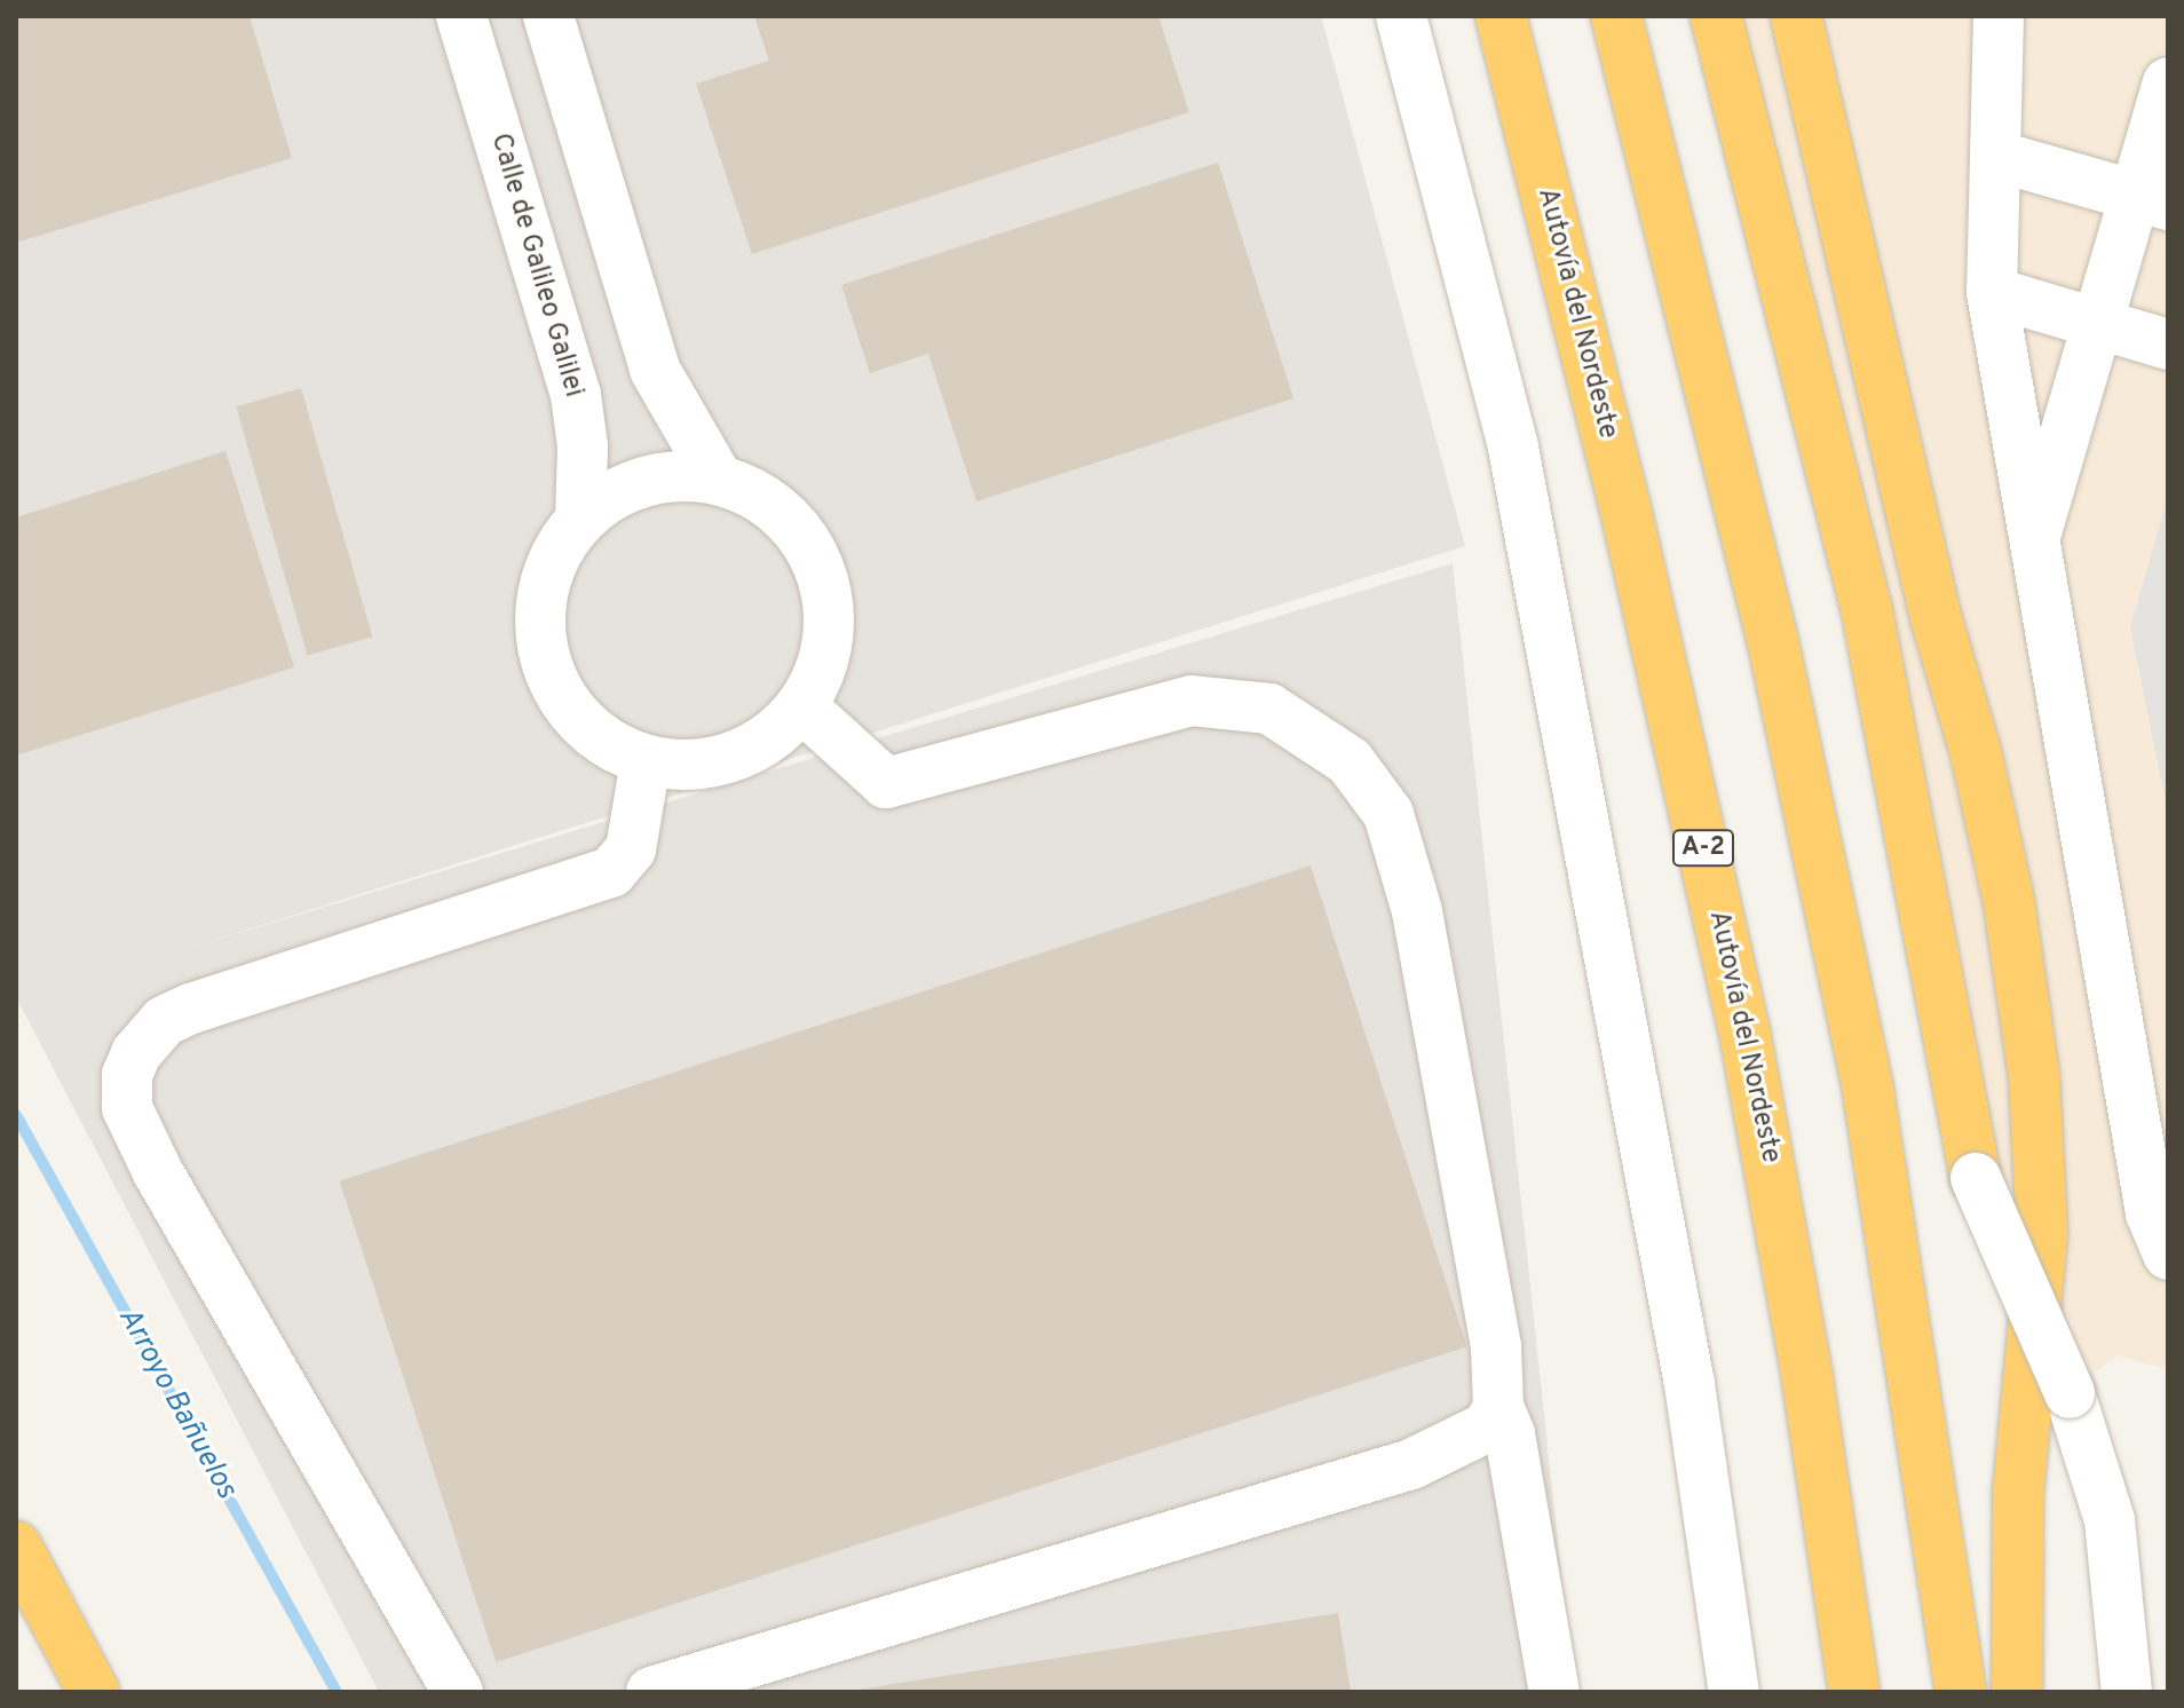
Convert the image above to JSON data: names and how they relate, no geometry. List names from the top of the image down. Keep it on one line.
{"streets":{"highway":["Autovía del Nordeste","A-2"],"street":["Calle de Galileo Galilei"]},"water":["Arroyo Bañuelos"]}
